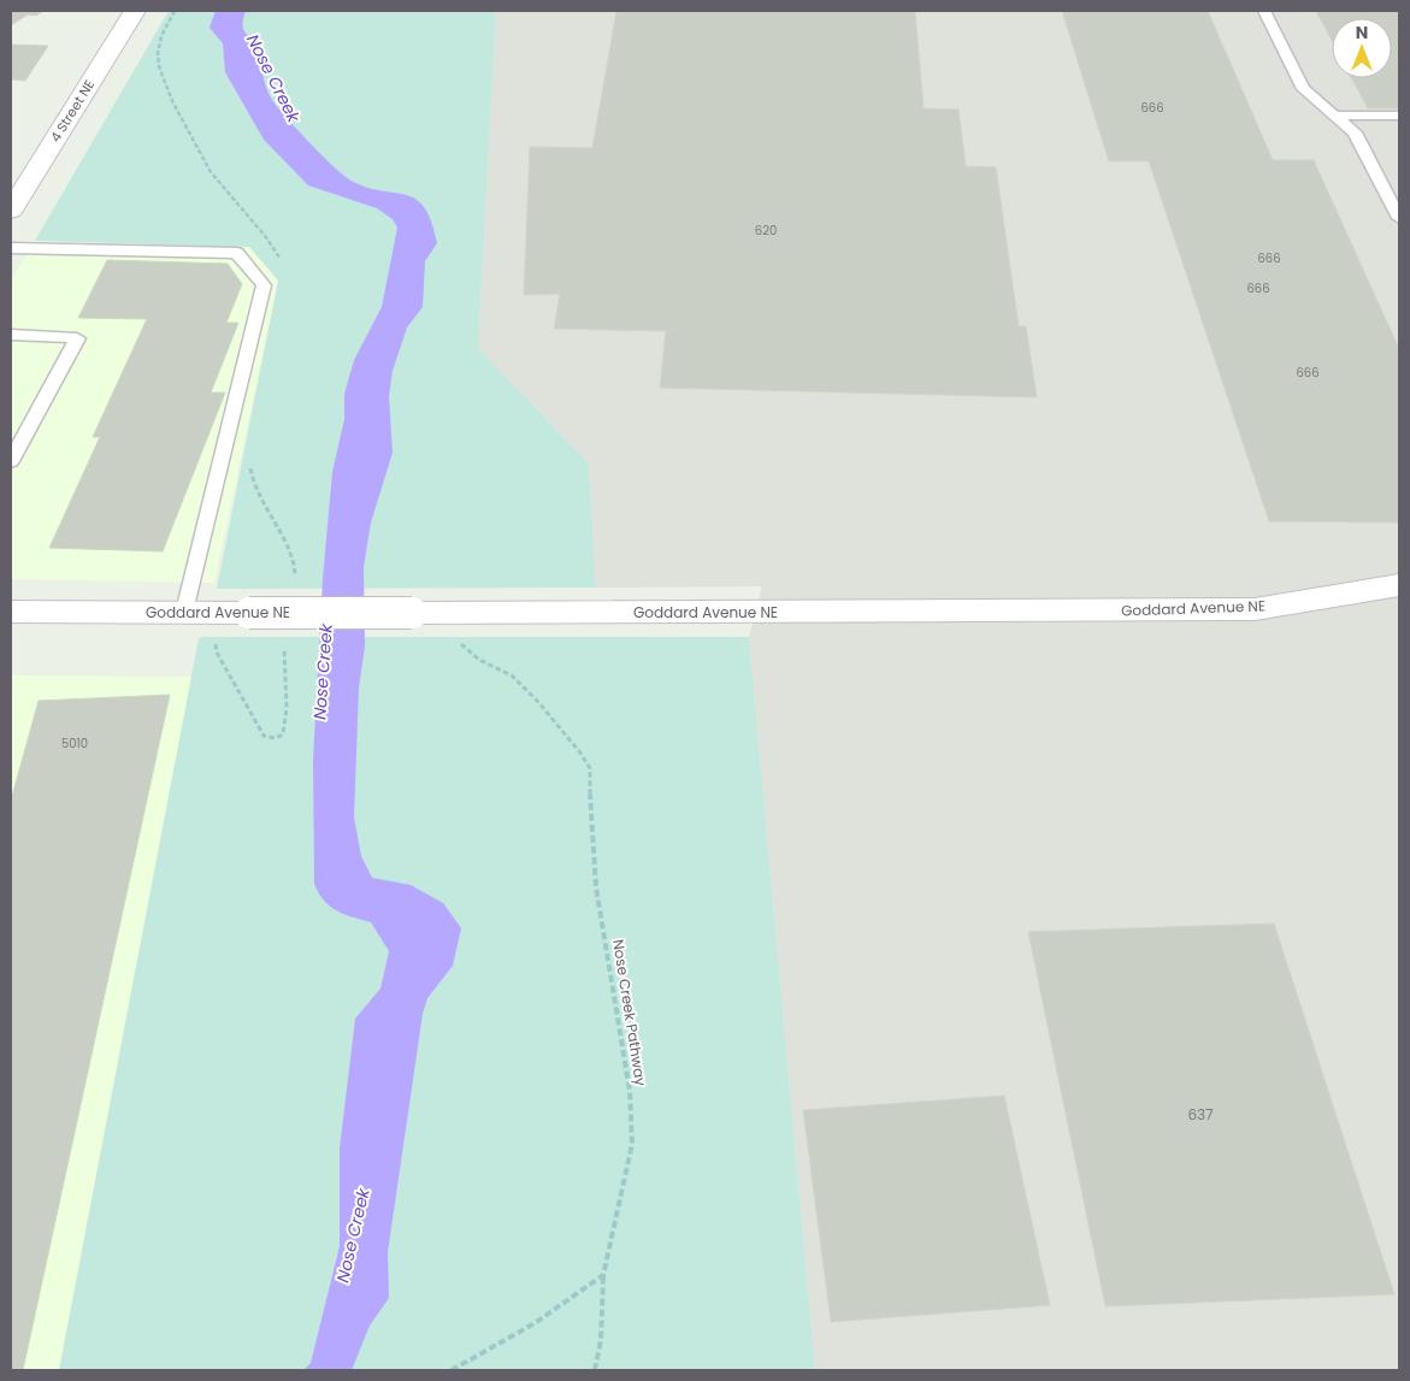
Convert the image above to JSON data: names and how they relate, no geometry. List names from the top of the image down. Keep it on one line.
{"streets":{"street":["4 Street NE","Goddard Avenue NE"],"path":["Nose Creek Pathway"]},"water":["Nose Creek"],"house_numbers":["666","620","666","666","666","5010","637"],"north":"top"}
